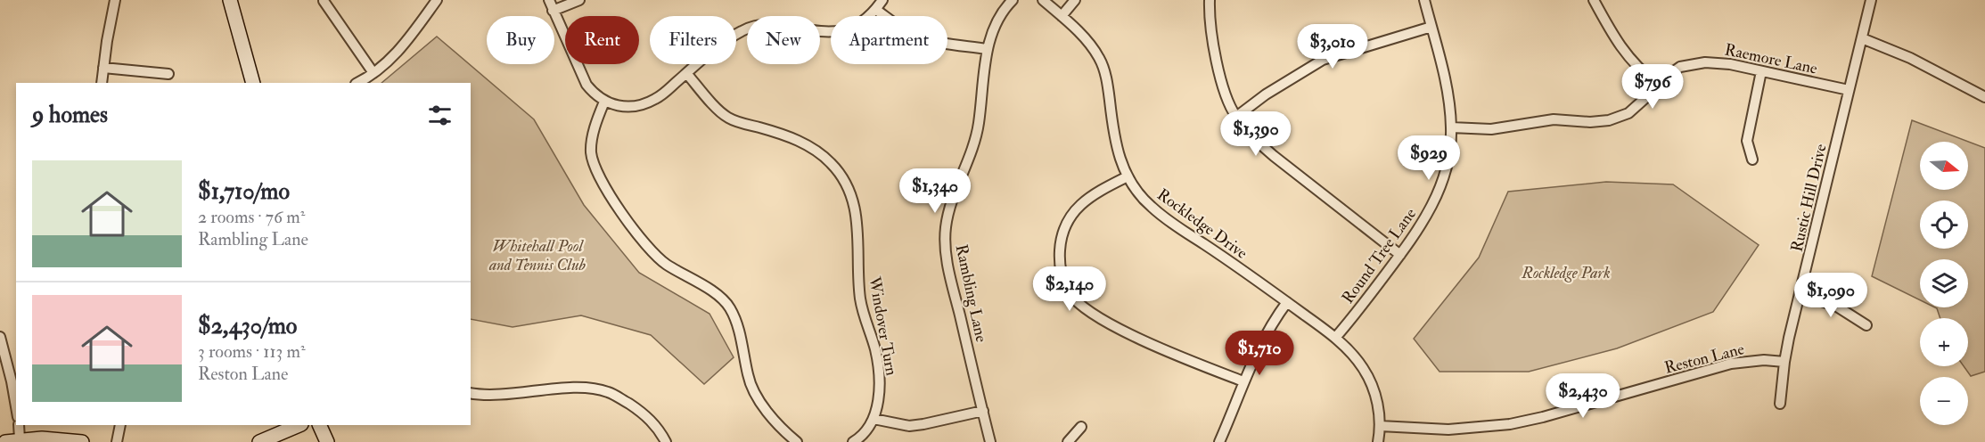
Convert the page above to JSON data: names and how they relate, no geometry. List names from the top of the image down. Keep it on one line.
{"streets":{"street":["Raemore Lane","Rustic Hill Drive","Rockledge Drive","Round Tree Lane","Rambling Lane","Windover Turn","Reston Lane"]},"crossings":[["Raemore Lane","Rustic Hill Drive"],["Raemore Lane","Round Tree Lane"],["Rustic Hill Drive","Reston Lane"],["Rockledge Drive","Round Tree Lane"],["Rockledge Drive","Reston Lane"]],"parks":["Whitehall Pool and Tennis Club","Rockledge Park"],"north":"right","page":{"chip":["Buy","Rent","Filters","New","Apartment"],"price":["$3,010","$796","$1,390","$929","$1,340","$2,140","$1,090","$1,710","$2,430"],"heading":"9 homes","map_buttons":["+","−"],"list":[{"name":"$1,710/mo","note":"2 rooms · 76 m² · Rambling Lane"},{"name":"$2,430/mo","note":"3 rooms · 113 m² · Reston Lane"}]}}
